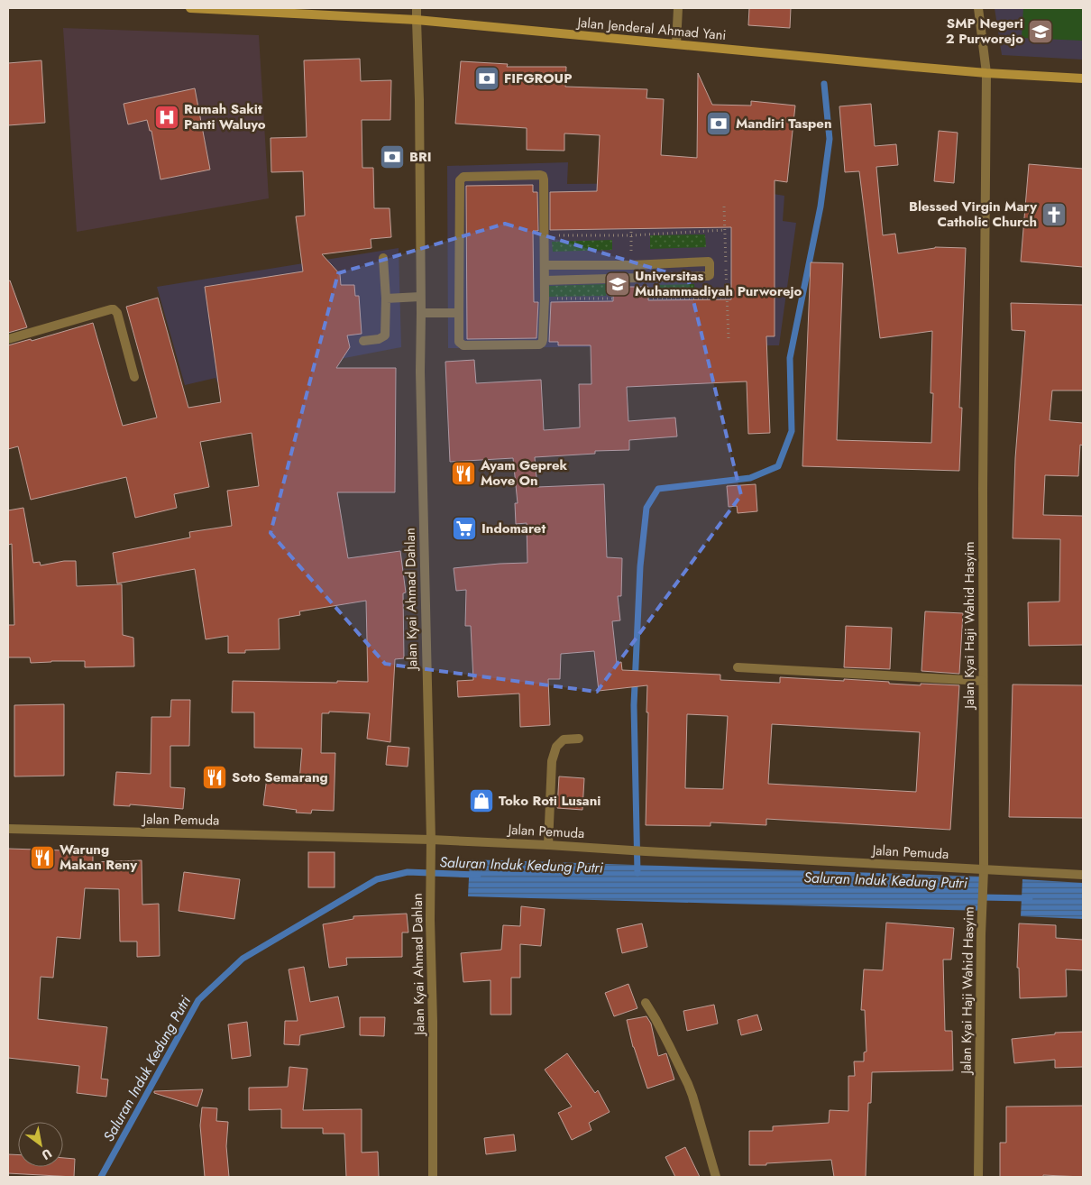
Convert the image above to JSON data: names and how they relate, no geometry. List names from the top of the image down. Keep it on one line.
{"streets":{"main road":["Jalan Jenderal Ahmad Yani"],"street":["Jalan Kyai Ahmad Dahlan","Jalan Kyai Haji Wahid Hasyim","Jalan Pemuda"]},"crossings":[["Jalan Jenderal Ahmad Yani","Jalan Kyai Ahmad Dahlan"],["Jalan Jenderal Ahmad Yani","Jalan Kyai Haji Wahid Hasyim"],["Jalan Kyai Ahmad Dahlan","Jalan Pemuda"],["Jalan Kyai Haji Wahid Hasyim","Jalan Pemuda"]],"water":["Saluran Induk Kedung Putri"],"places":{"school or university":["SMP Negeri 2 Purworejo","Universitas Muhammadiyah Purworejo"],"bank":["FIFGROUP","Mandiri Taspen","BRI"],"hospital":["Rumah Sakit Panti Waluyo"],"church":["Blessed Virgin Mary Catholic Church"],"restaurant":["Ayam Geprek Move On","Soto Semarang","Warung Makan Reny"],"supermarket":["Indomaret"],"shop":["Toko Roti Lusani"]},"north":"bottom right"}
